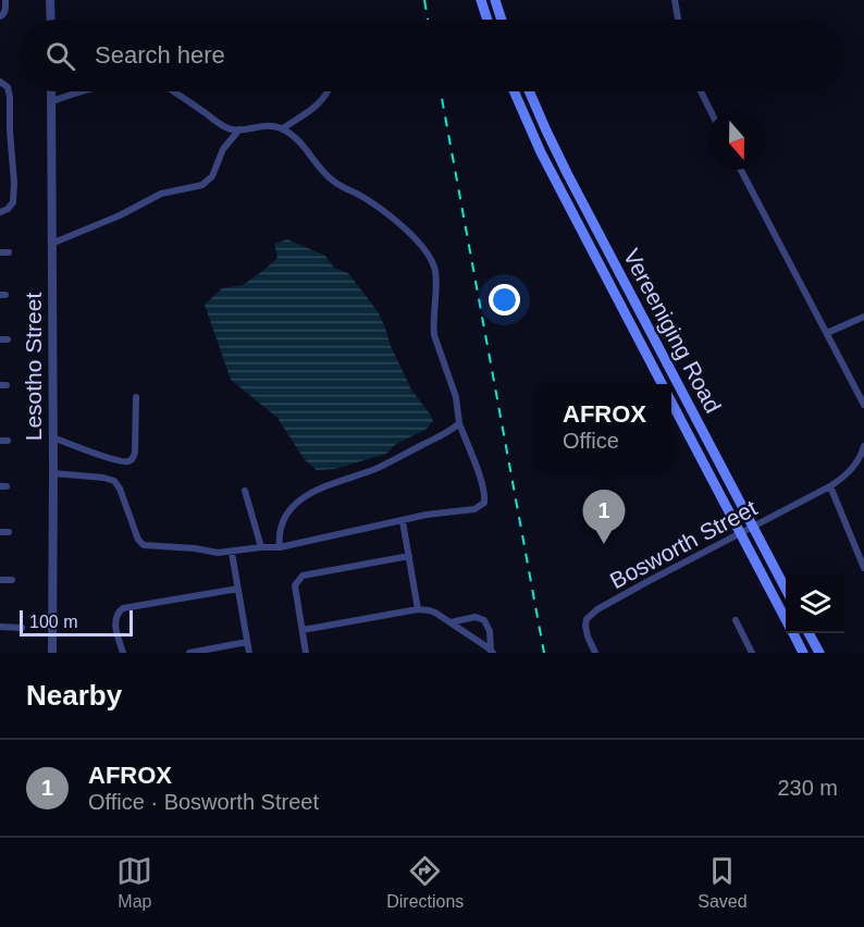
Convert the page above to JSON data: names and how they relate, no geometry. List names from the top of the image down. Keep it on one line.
{"streets":{"main road":["Vereeniging Road"],"street":["Lesotho Street","Bosworth Street"]},"crossings":[["Vereeniging Road","Bosworth Street"]],"scale_bar":"100 m","north":"bottom","page":{"search":"Search here","popup":["AFROX","Office"],"pins":"1","scale":"100 m","heading":"Nearby","list":[{"mark":"1","name":"AFROX","note":"Office · Bosworth Street","value":"230 m"}],"nav":["Map","Directions","Saved"]}}
